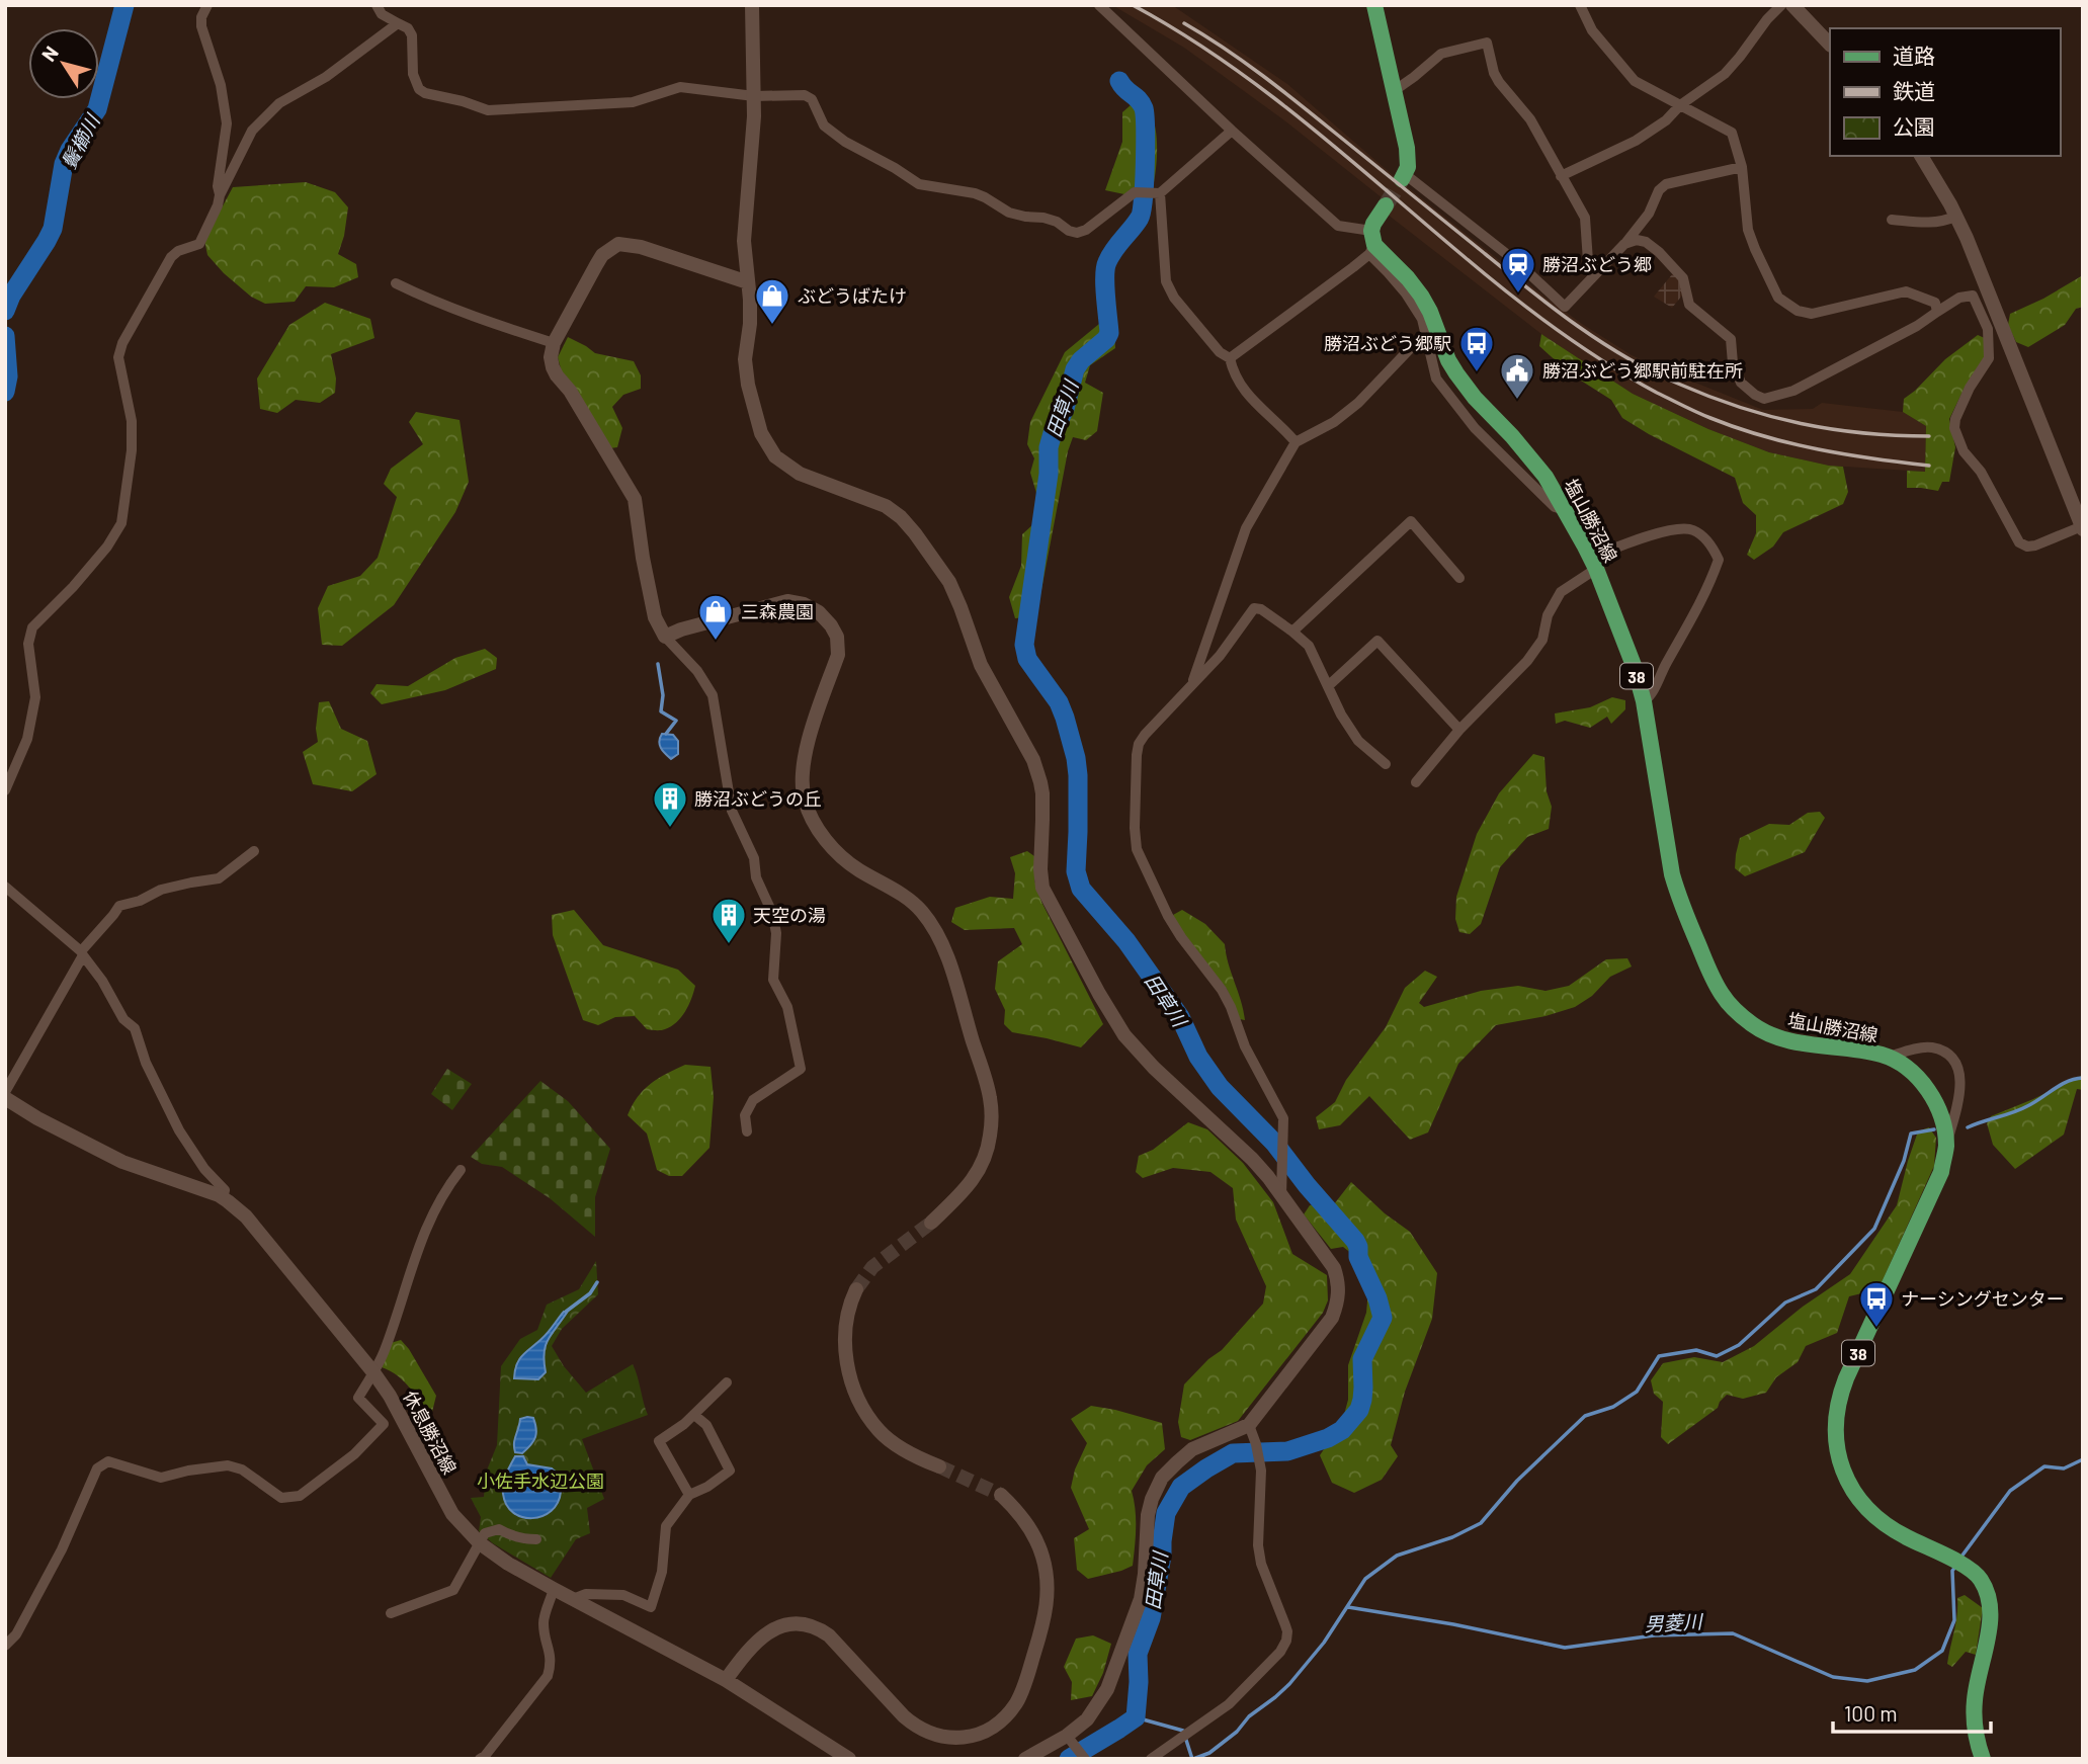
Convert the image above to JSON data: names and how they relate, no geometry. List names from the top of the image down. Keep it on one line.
{"streets":{"main road":["塩山勝沼線","38"],"street":["休息勝沼線"]},"water":["鬢櫛川","田草川","男菱川"],"parks":["小佐手水辺公園"],"places":{"station":["勝沼ぶどう郷"],"shop":["ぶどうばたけ","三森農園"],"bus stop":["勝沼ぶどう郷駅","ナーシングセンター"],"public building":["勝沼ぶどう郷駅前駐在所"],"building":["勝沼ぶどうの丘","天空の湯"]},"legend":["道路","鉄道","公園"],"scale_bar":"100 m","north":"top left"}
